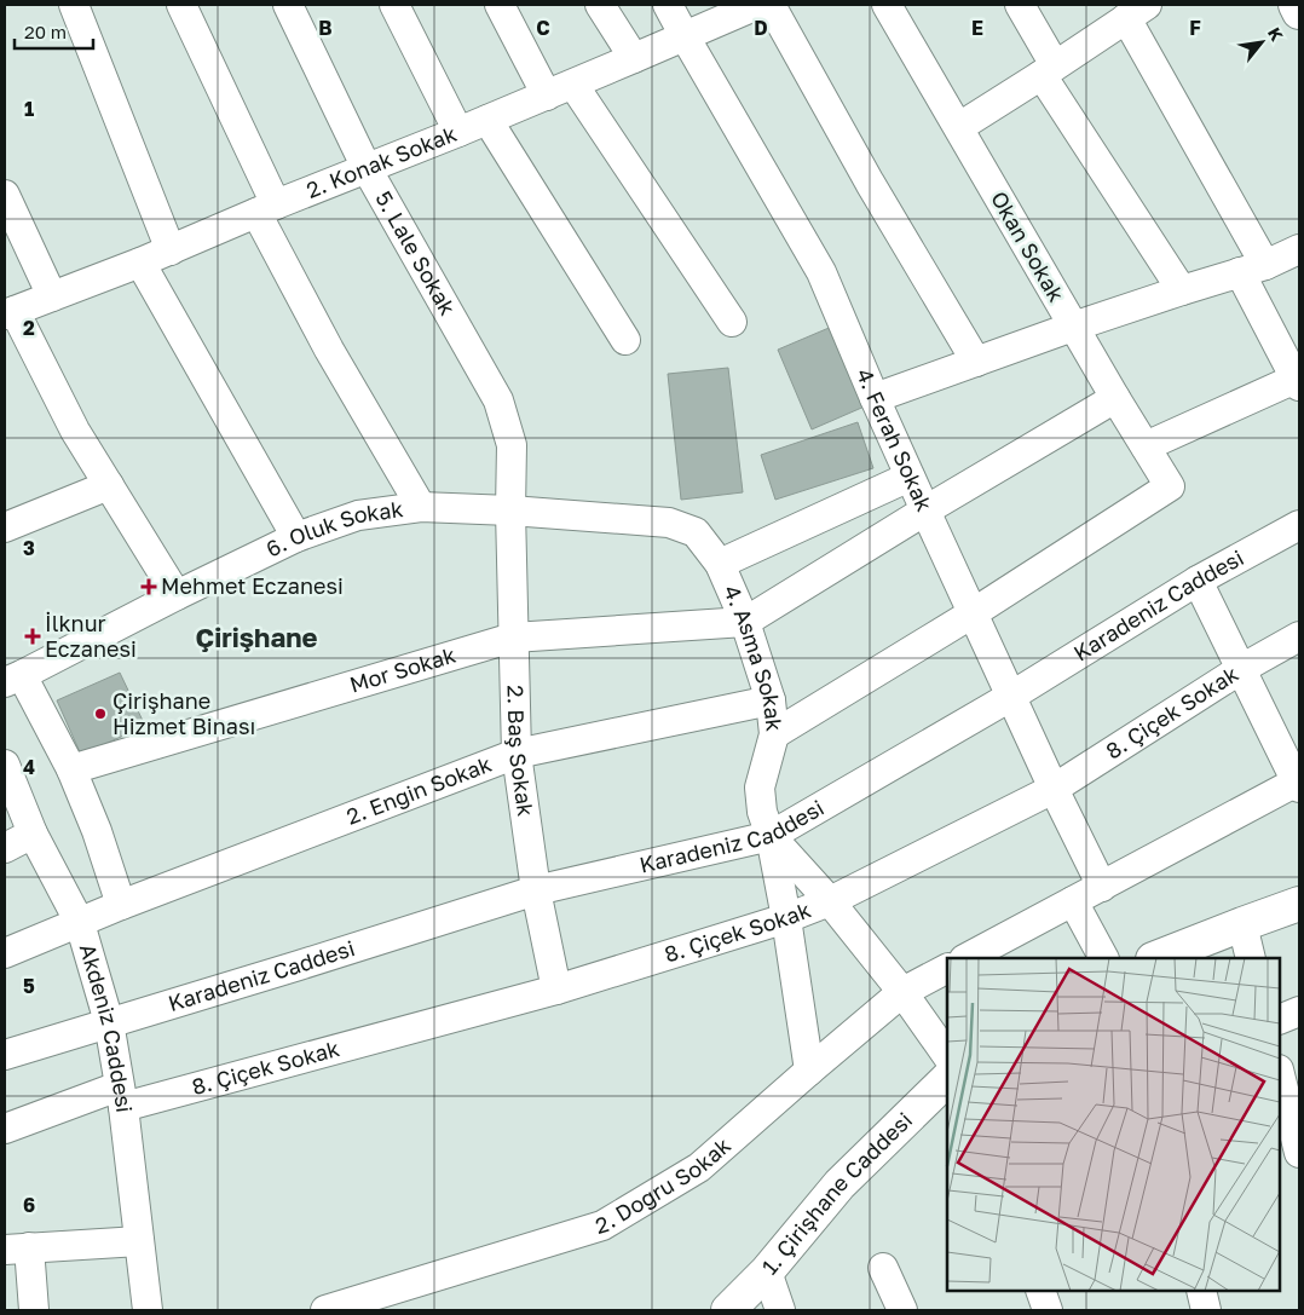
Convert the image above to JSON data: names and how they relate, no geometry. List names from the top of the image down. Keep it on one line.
{"streets":{"street":["2. Konak Sokak","Okan Sokak","5. Lale Sokak","4. Ferah Sokak","6. Oluk Sokak","Karadeniz Caddesi","4. Asma Sokak","Mor Sokak","8. Çiçek Sokak","2. Baş Sokak","2. Engin Sokak","Akdeniz Caddesi","2. Doğru Sokak","1. Çirişhane Caddesi"]},"crossings":[["2. Konak Sokak","5. Lale Sokak"],["2. Konak Sokak","4. Ferah Sokak"],["Okan Sokak","4. Ferah Sokak"],["5. Lale Sokak","6. Oluk Sokak"],["5. Lale Sokak","2. Baş Sokak"],["4. Ferah Sokak","Karadeniz Caddesi"],["4. Ferah Sokak","8. Çiçek Sokak"],["6. Oluk Sokak","4. Asma Sokak"],["6. Oluk Sokak","2. Baş Sokak"],["Karadeniz Caddesi","4. Asma Sokak"],["Karadeniz Caddesi","2. Baş Sokak"],["Karadeniz Caddesi","Akdeniz Caddesi"],["4. Asma Sokak","Mor Sokak"],["4. Asma Sokak","8. Çiçek Sokak"],["4. Asma Sokak","2. Engin Sokak"],["4. Asma Sokak","2. Doğru Sokak"],["Mor Sokak","2. Baş Sokak"],["8. Çiçek Sokak","2. Baş Sokak"],["8. Çiçek Sokak","Akdeniz Caddesi"],["2. Baş Sokak","2. Engin Sokak"],["2. Engin Sokak","Akdeniz Caddesi"]],"districts":["Çirişhane"],"places":{"health":["Mehmet Eczanesi","İlknur Eczanesi"],"other":["Çirişhane Hizmet Binası"]},"scale_bar":"20 m","north":"top right","grid":{"columns":["B","C","D","E","F"],"rows":["1","2","3","4","5","6"]}}
